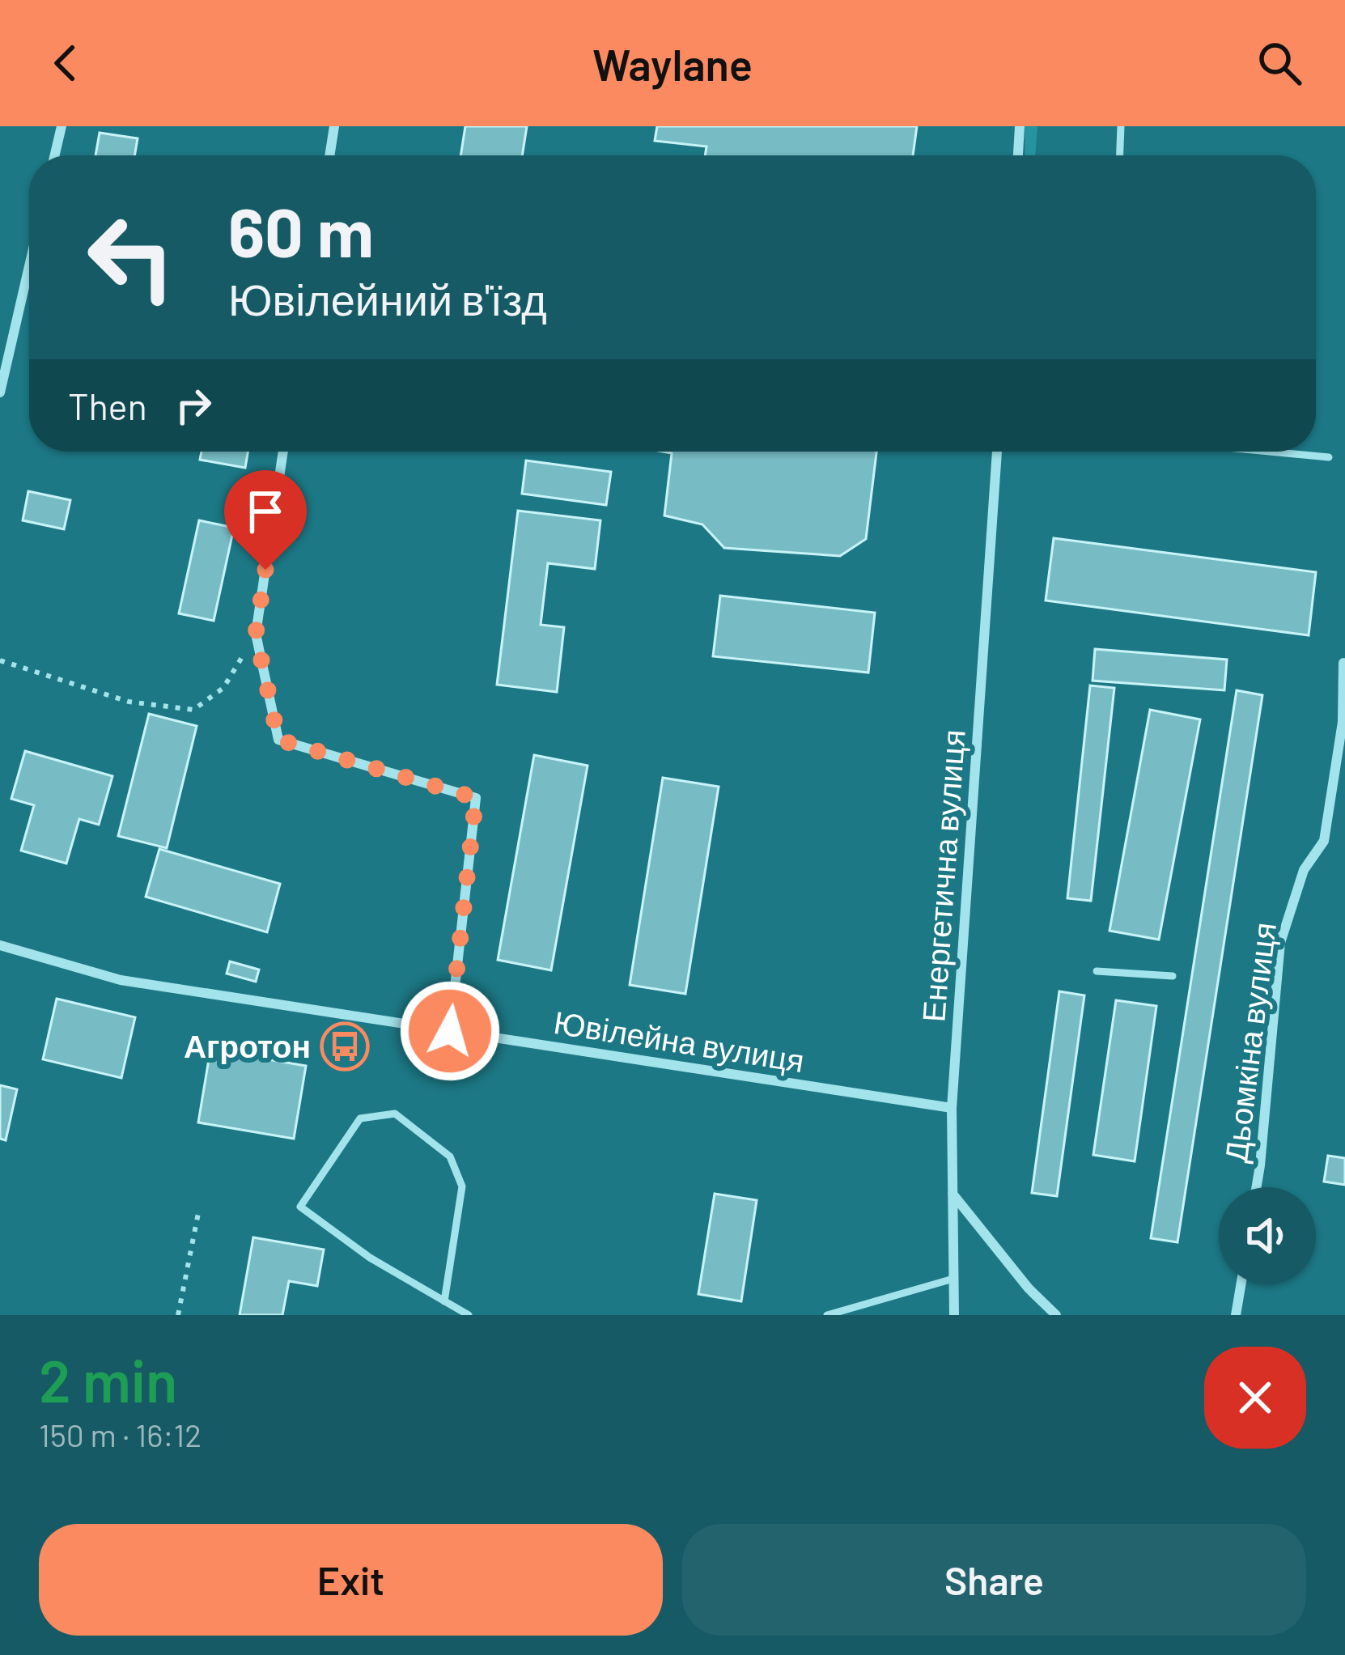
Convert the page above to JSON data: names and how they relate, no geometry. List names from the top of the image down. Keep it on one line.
{"streets":{"street":["Енергетична вулиця","Ювілейна вулиця","Дьомкіна вулиця"]},"crossings":[["Енергетична вулиця","Ювілейна вулиця"]],"places":{"bus stop":["Агротон"]},"page":{"header":"Waylane","turn":["60 m","Ювілейний в'їзд"],"then":"Then","heading":["2 min","150 m · 16:12"],"buttons":["Exit","Share"]}}
